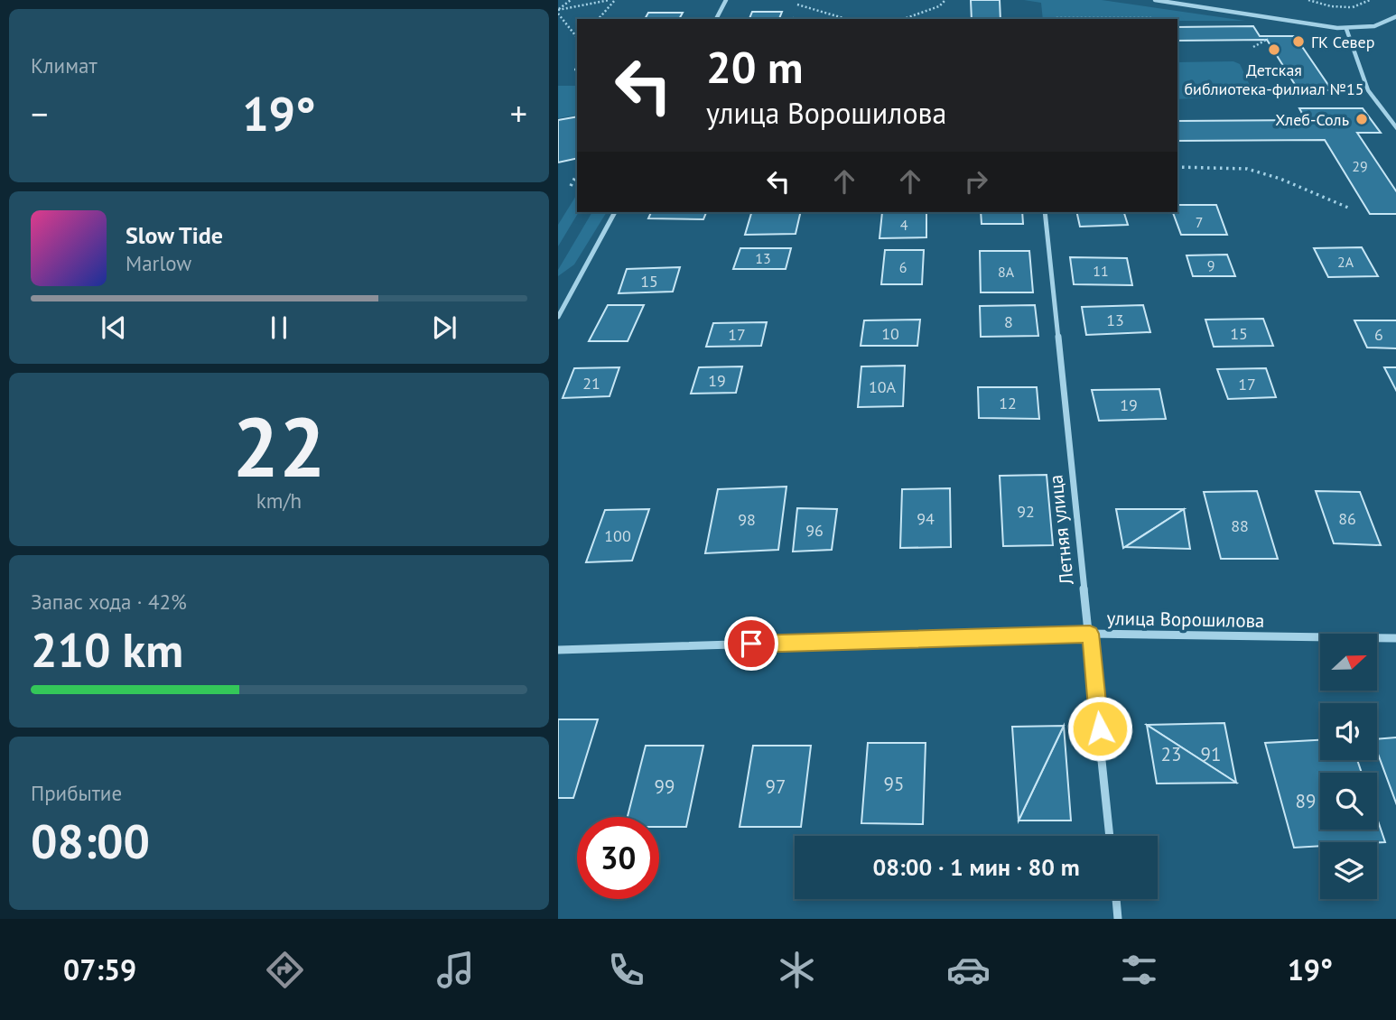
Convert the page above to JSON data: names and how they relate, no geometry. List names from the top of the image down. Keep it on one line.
{"streets":{"street":["Летняя улица","улица Ворошилова"]},"crossings":[["Летняя улица","улица Ворошилова"]],"places":["ГК Север","Детская библиотека-филиал №15","Хлеб-Соль"],"house_numbers":["29","7","4","13","2А","9","6","11","8А","15","13","8","10","15","17","6","19","21","17","10А","12","19","92","94","86","98","88","96","100","23","91","95","99","97","89"],"north":"right","page":{"tile":["Климат",["22","km/h"],["Запас хода · 42%","210 km"],["Прибытие","08:00"]],"turn":["20 m","улица Ворошилова"],"heat":["−","19°","+"],"song":["Slow Tide","Marlow"],"limit":"30","trip":"08:00 · 1 мин · 80 m","tabs":["07:59","19°"]}}
